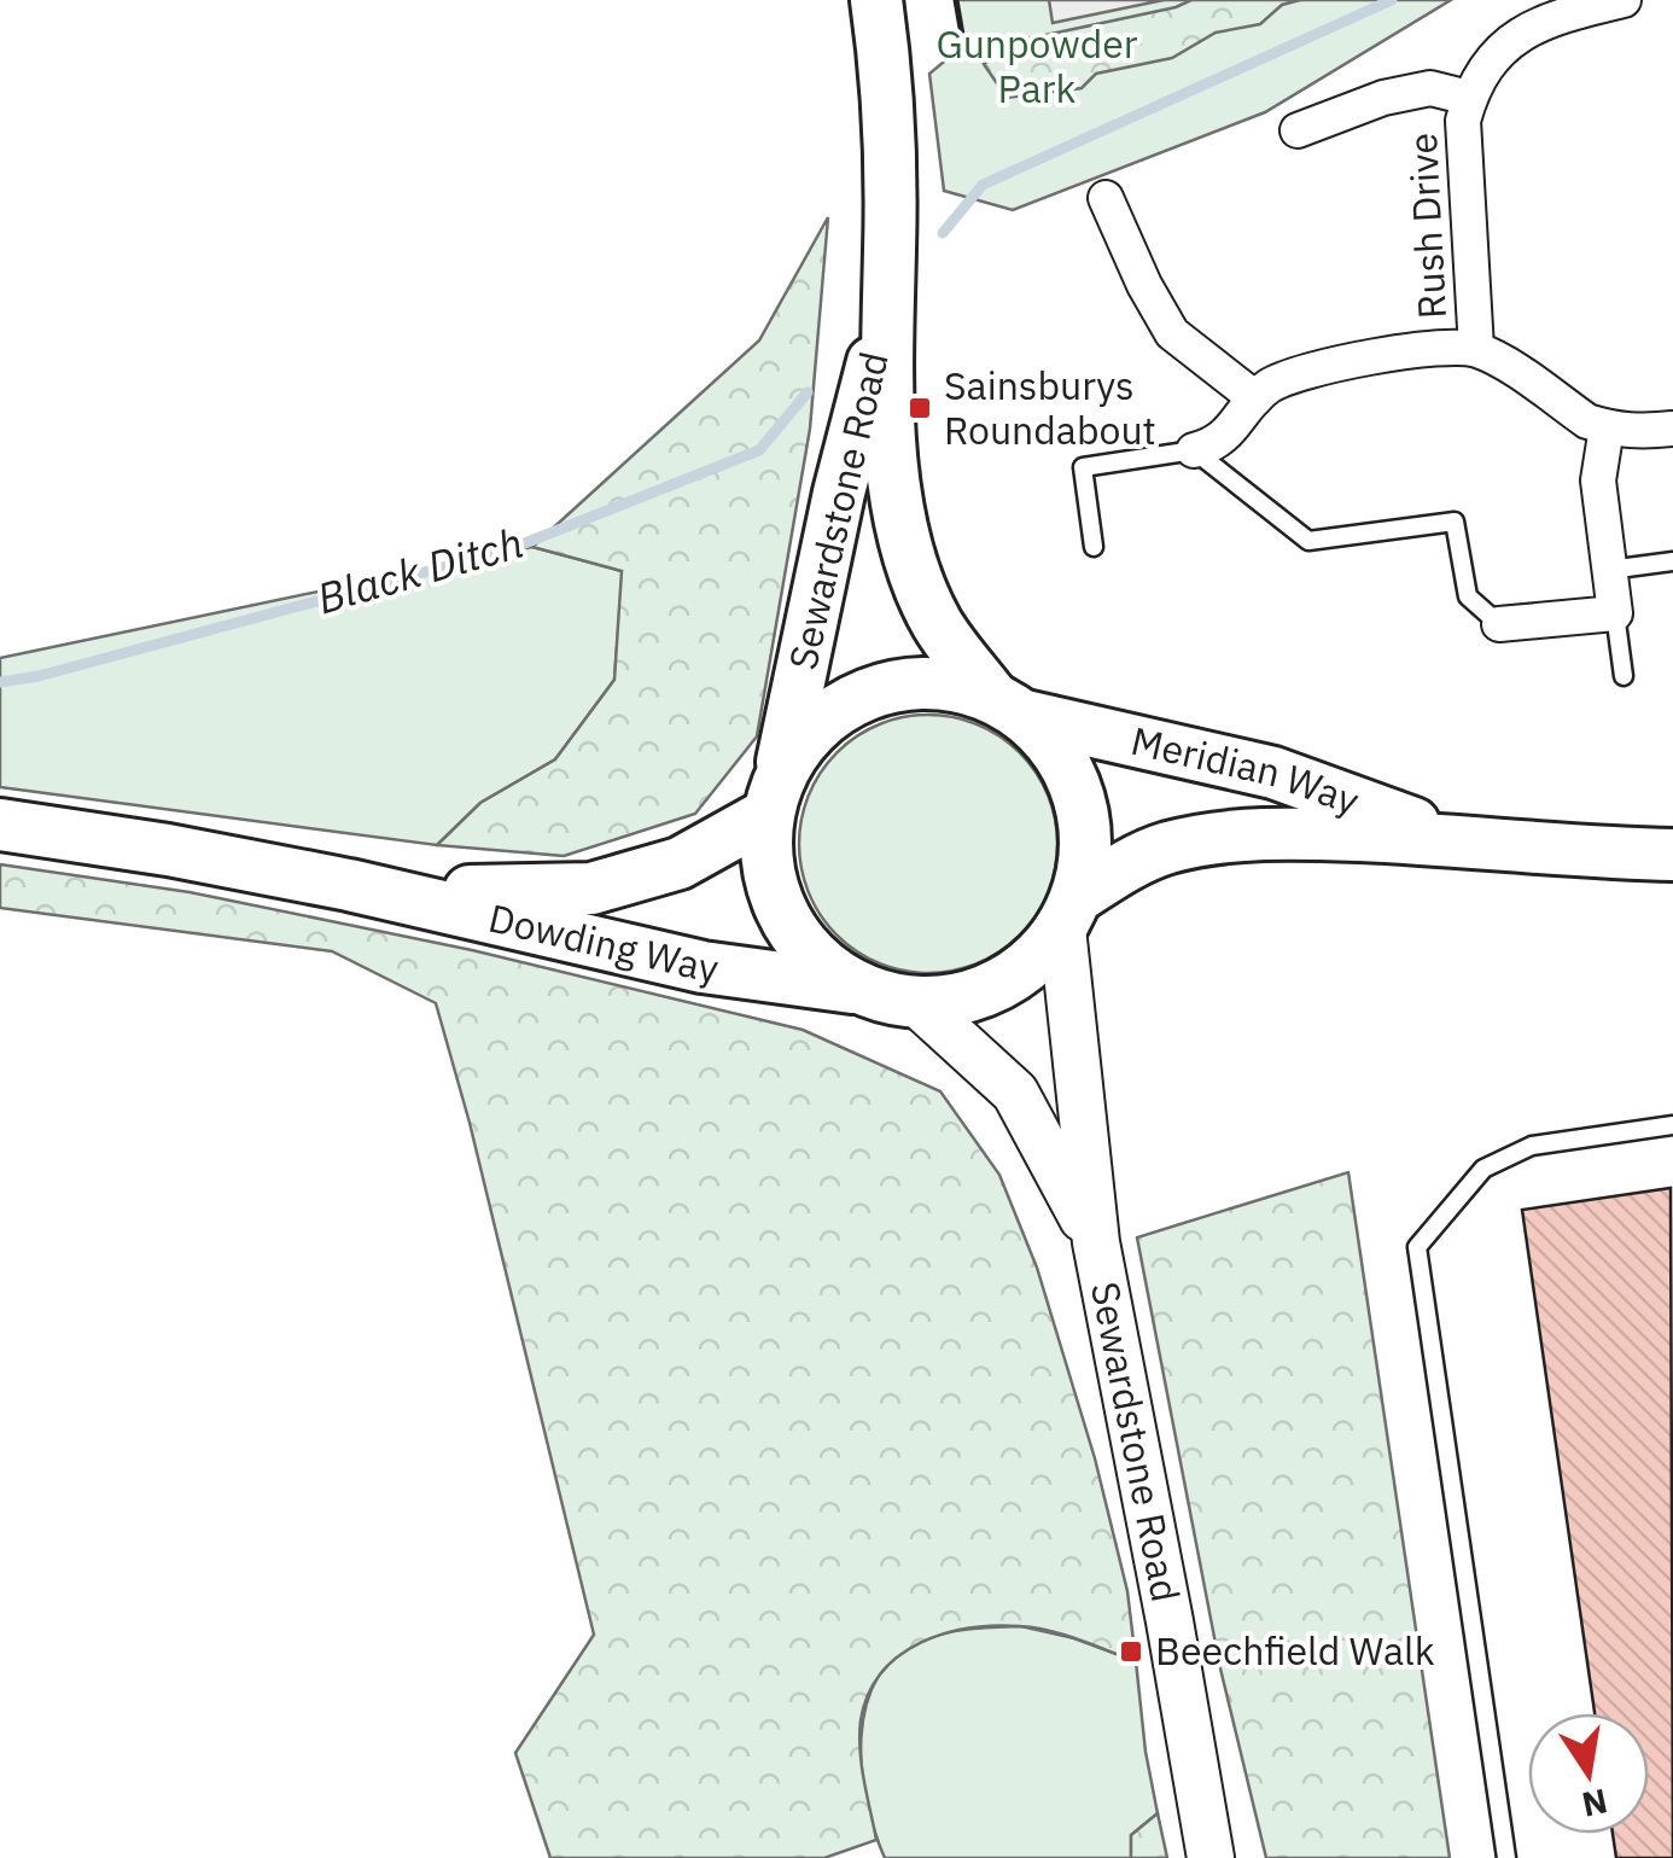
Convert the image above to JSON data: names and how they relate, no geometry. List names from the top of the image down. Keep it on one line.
{"streets":{"main road":["Sewardstone Road","Meridian Way","Dowding Way"],"street":["Rush Drive"]},"crossings":[["Sewardstone Road","Meridian Way"],["Sewardstone Road","Dowding Way"],["Meridian Way","Dowding Way"]],"water":["Black Ditch"],"parks":["Gunpowder Park"],"places":{"transit":["Sainsburys Roundabout","Beechfield Walk"]},"north":"bottom"}
